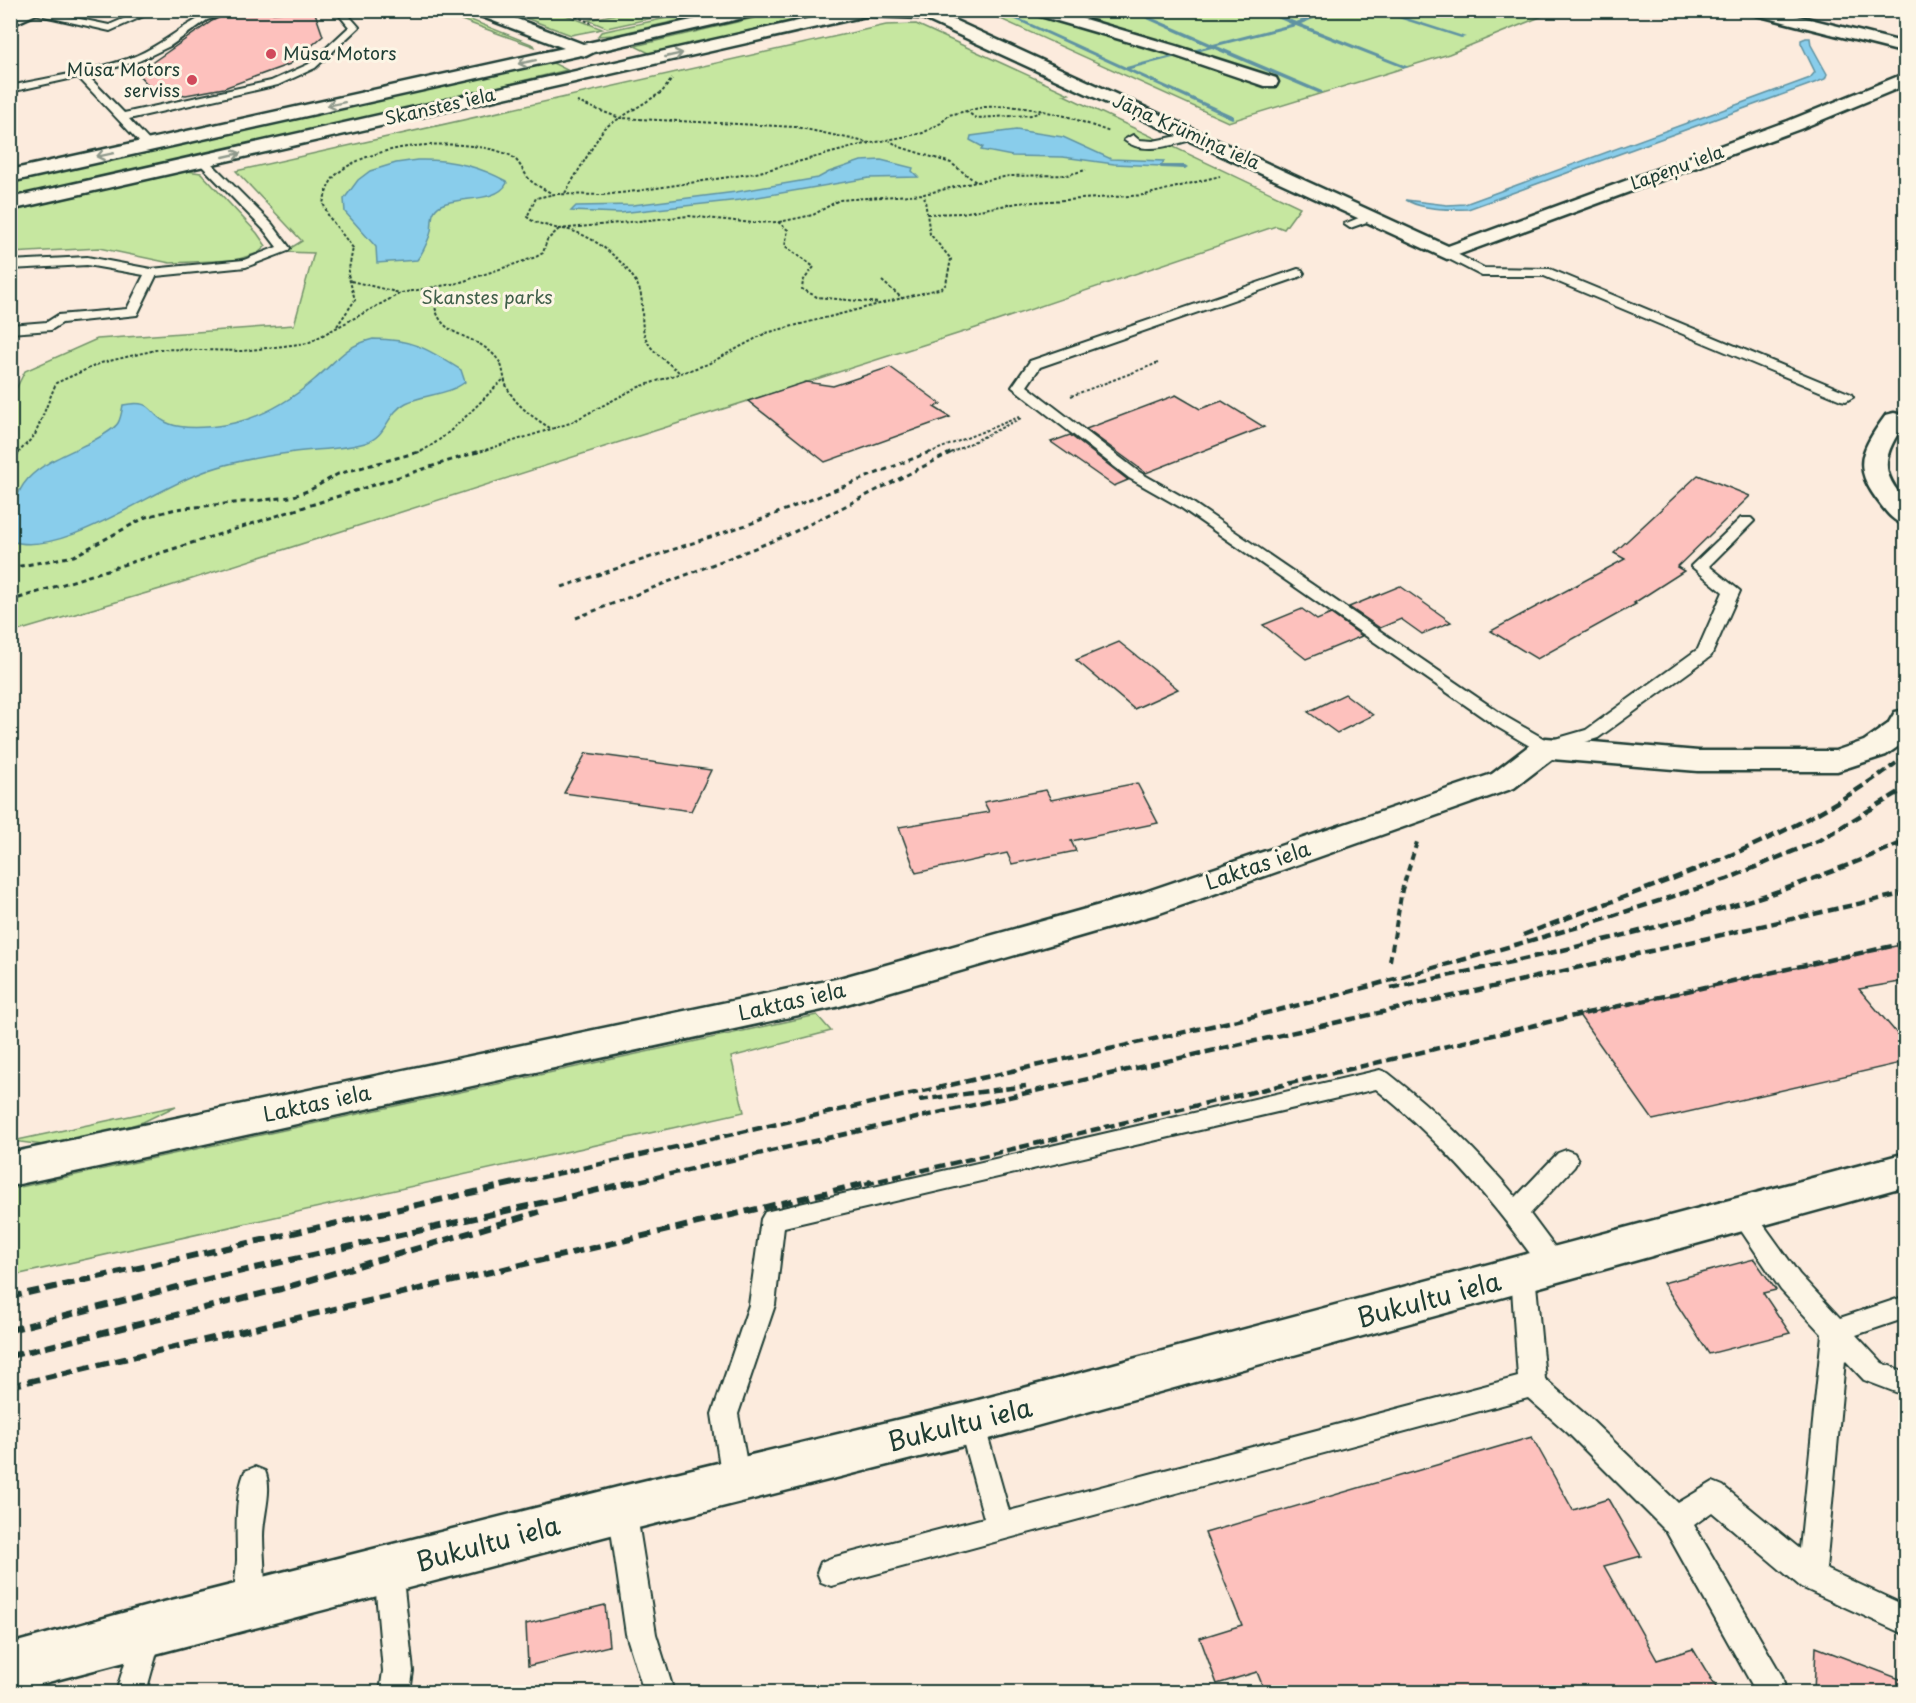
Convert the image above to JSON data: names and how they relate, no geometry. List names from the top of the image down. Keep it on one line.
{"streets":{"street":["Skanstes iela","Jāņa Krūmiņa iela","Lapeņu iela","Laktas iela","Bukultu iela"]},"crossings":[["Skanstes iela","Jāņa Krūmiņa iela"],["Jāņa Krūmiņa iela","Lapeņu iela"]],"parks":["Skanstes parks"],"places":["Mūsa Motors","Mūsa Motors serviss"]}
